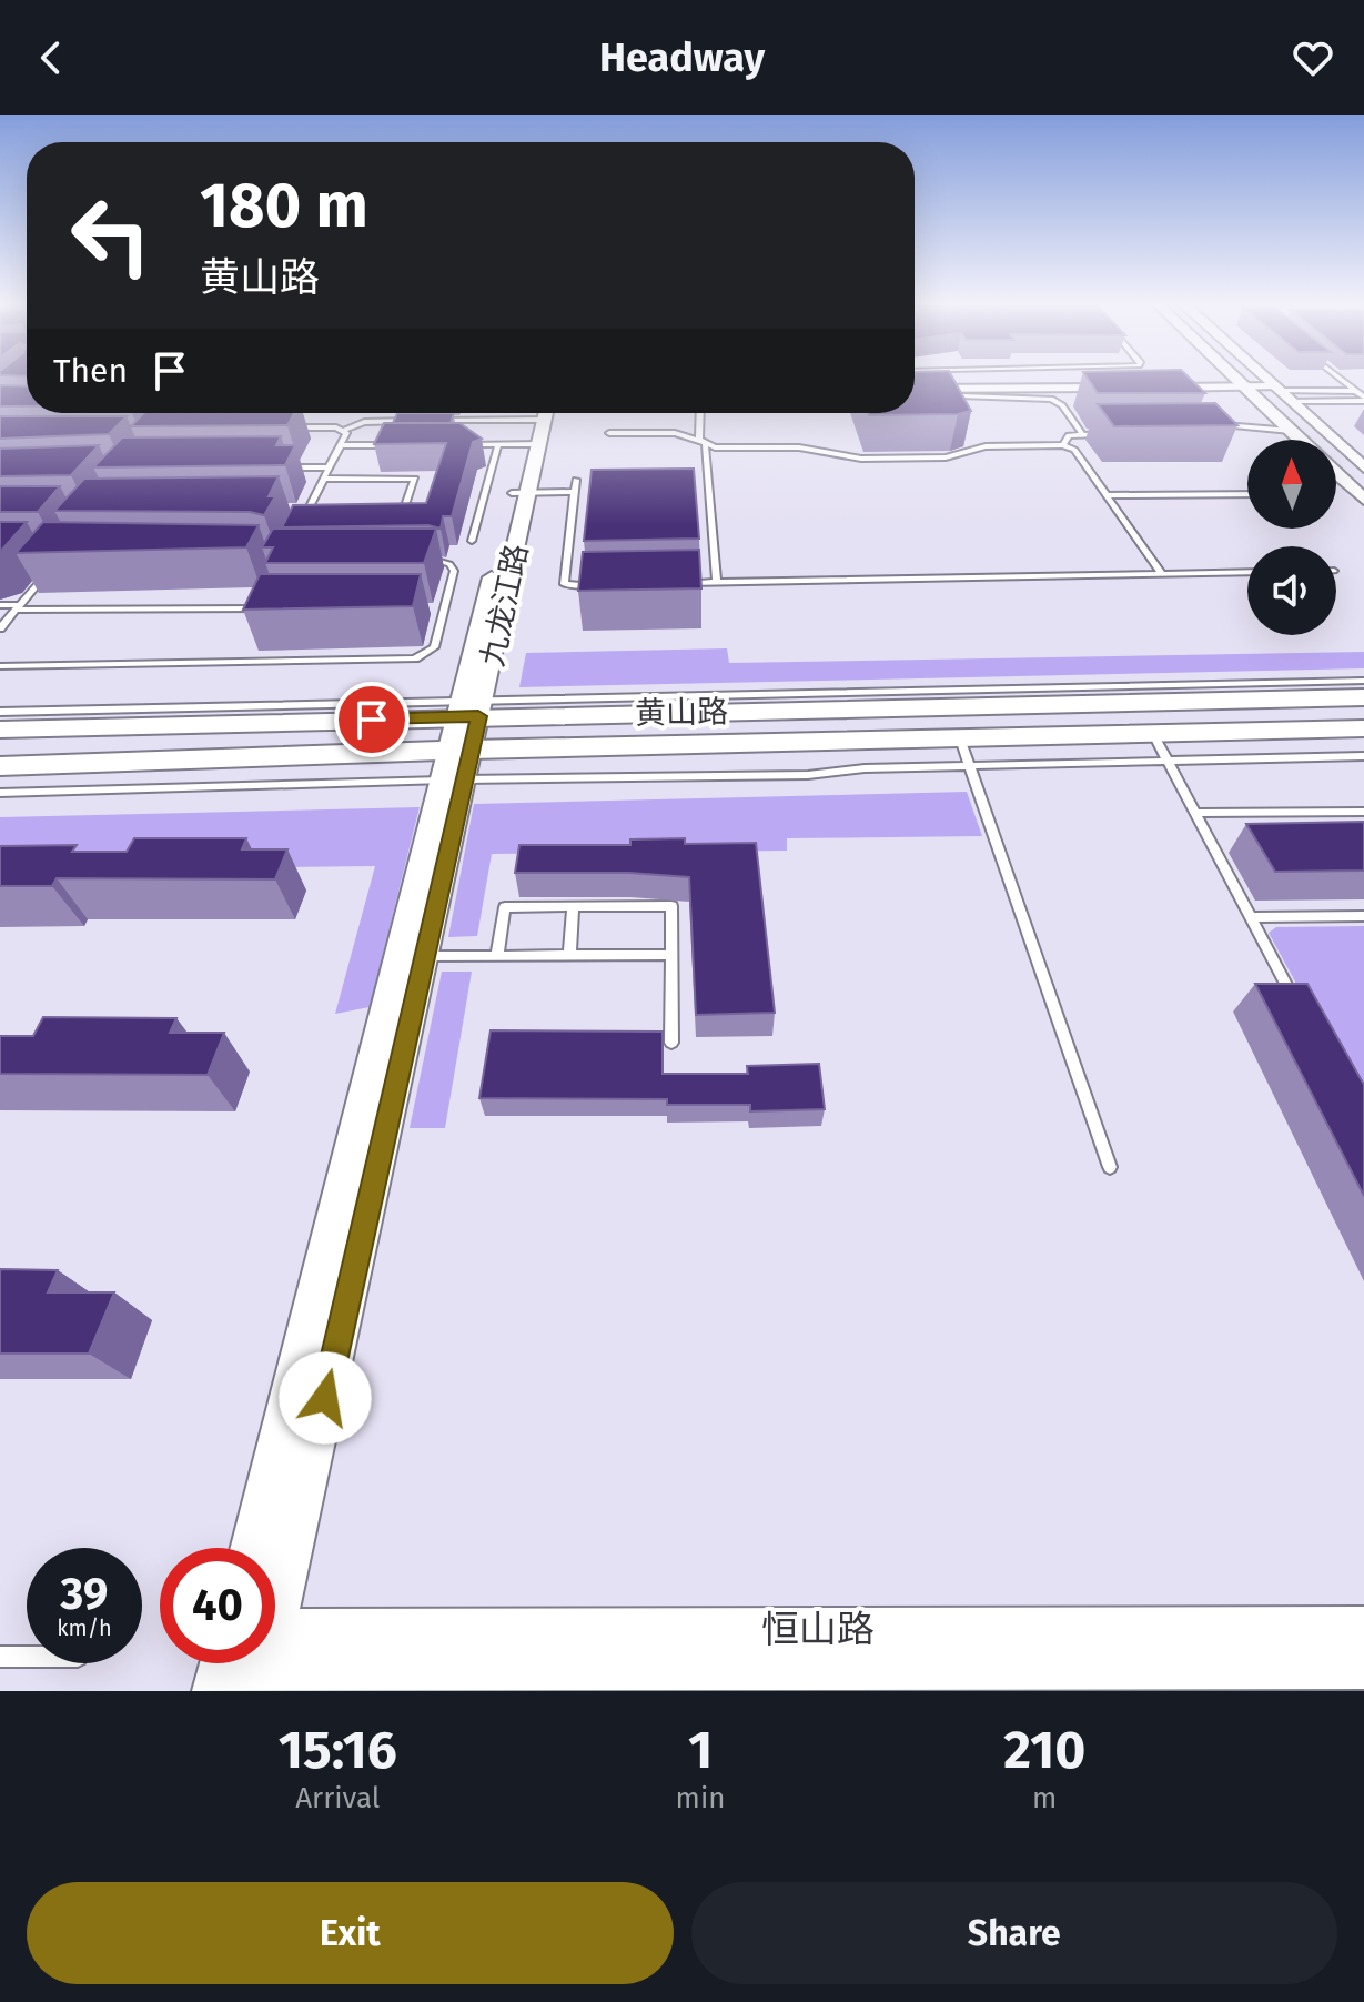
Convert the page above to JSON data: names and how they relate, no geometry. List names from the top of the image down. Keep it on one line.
{"streets":{"main road":["黄山路"],"street":["九龙江路","恒山路"]},"crossings":[["九龙江路","黄山路"]],"north":"top","page":{"header":"Headway","turn":["180 m","黄山路"],"then":"Then","speed":"39 km/h","limit":"40","eta":["15:16","Arrival","1","min","210","m"],"buttons":["Exit","Share"]}}
